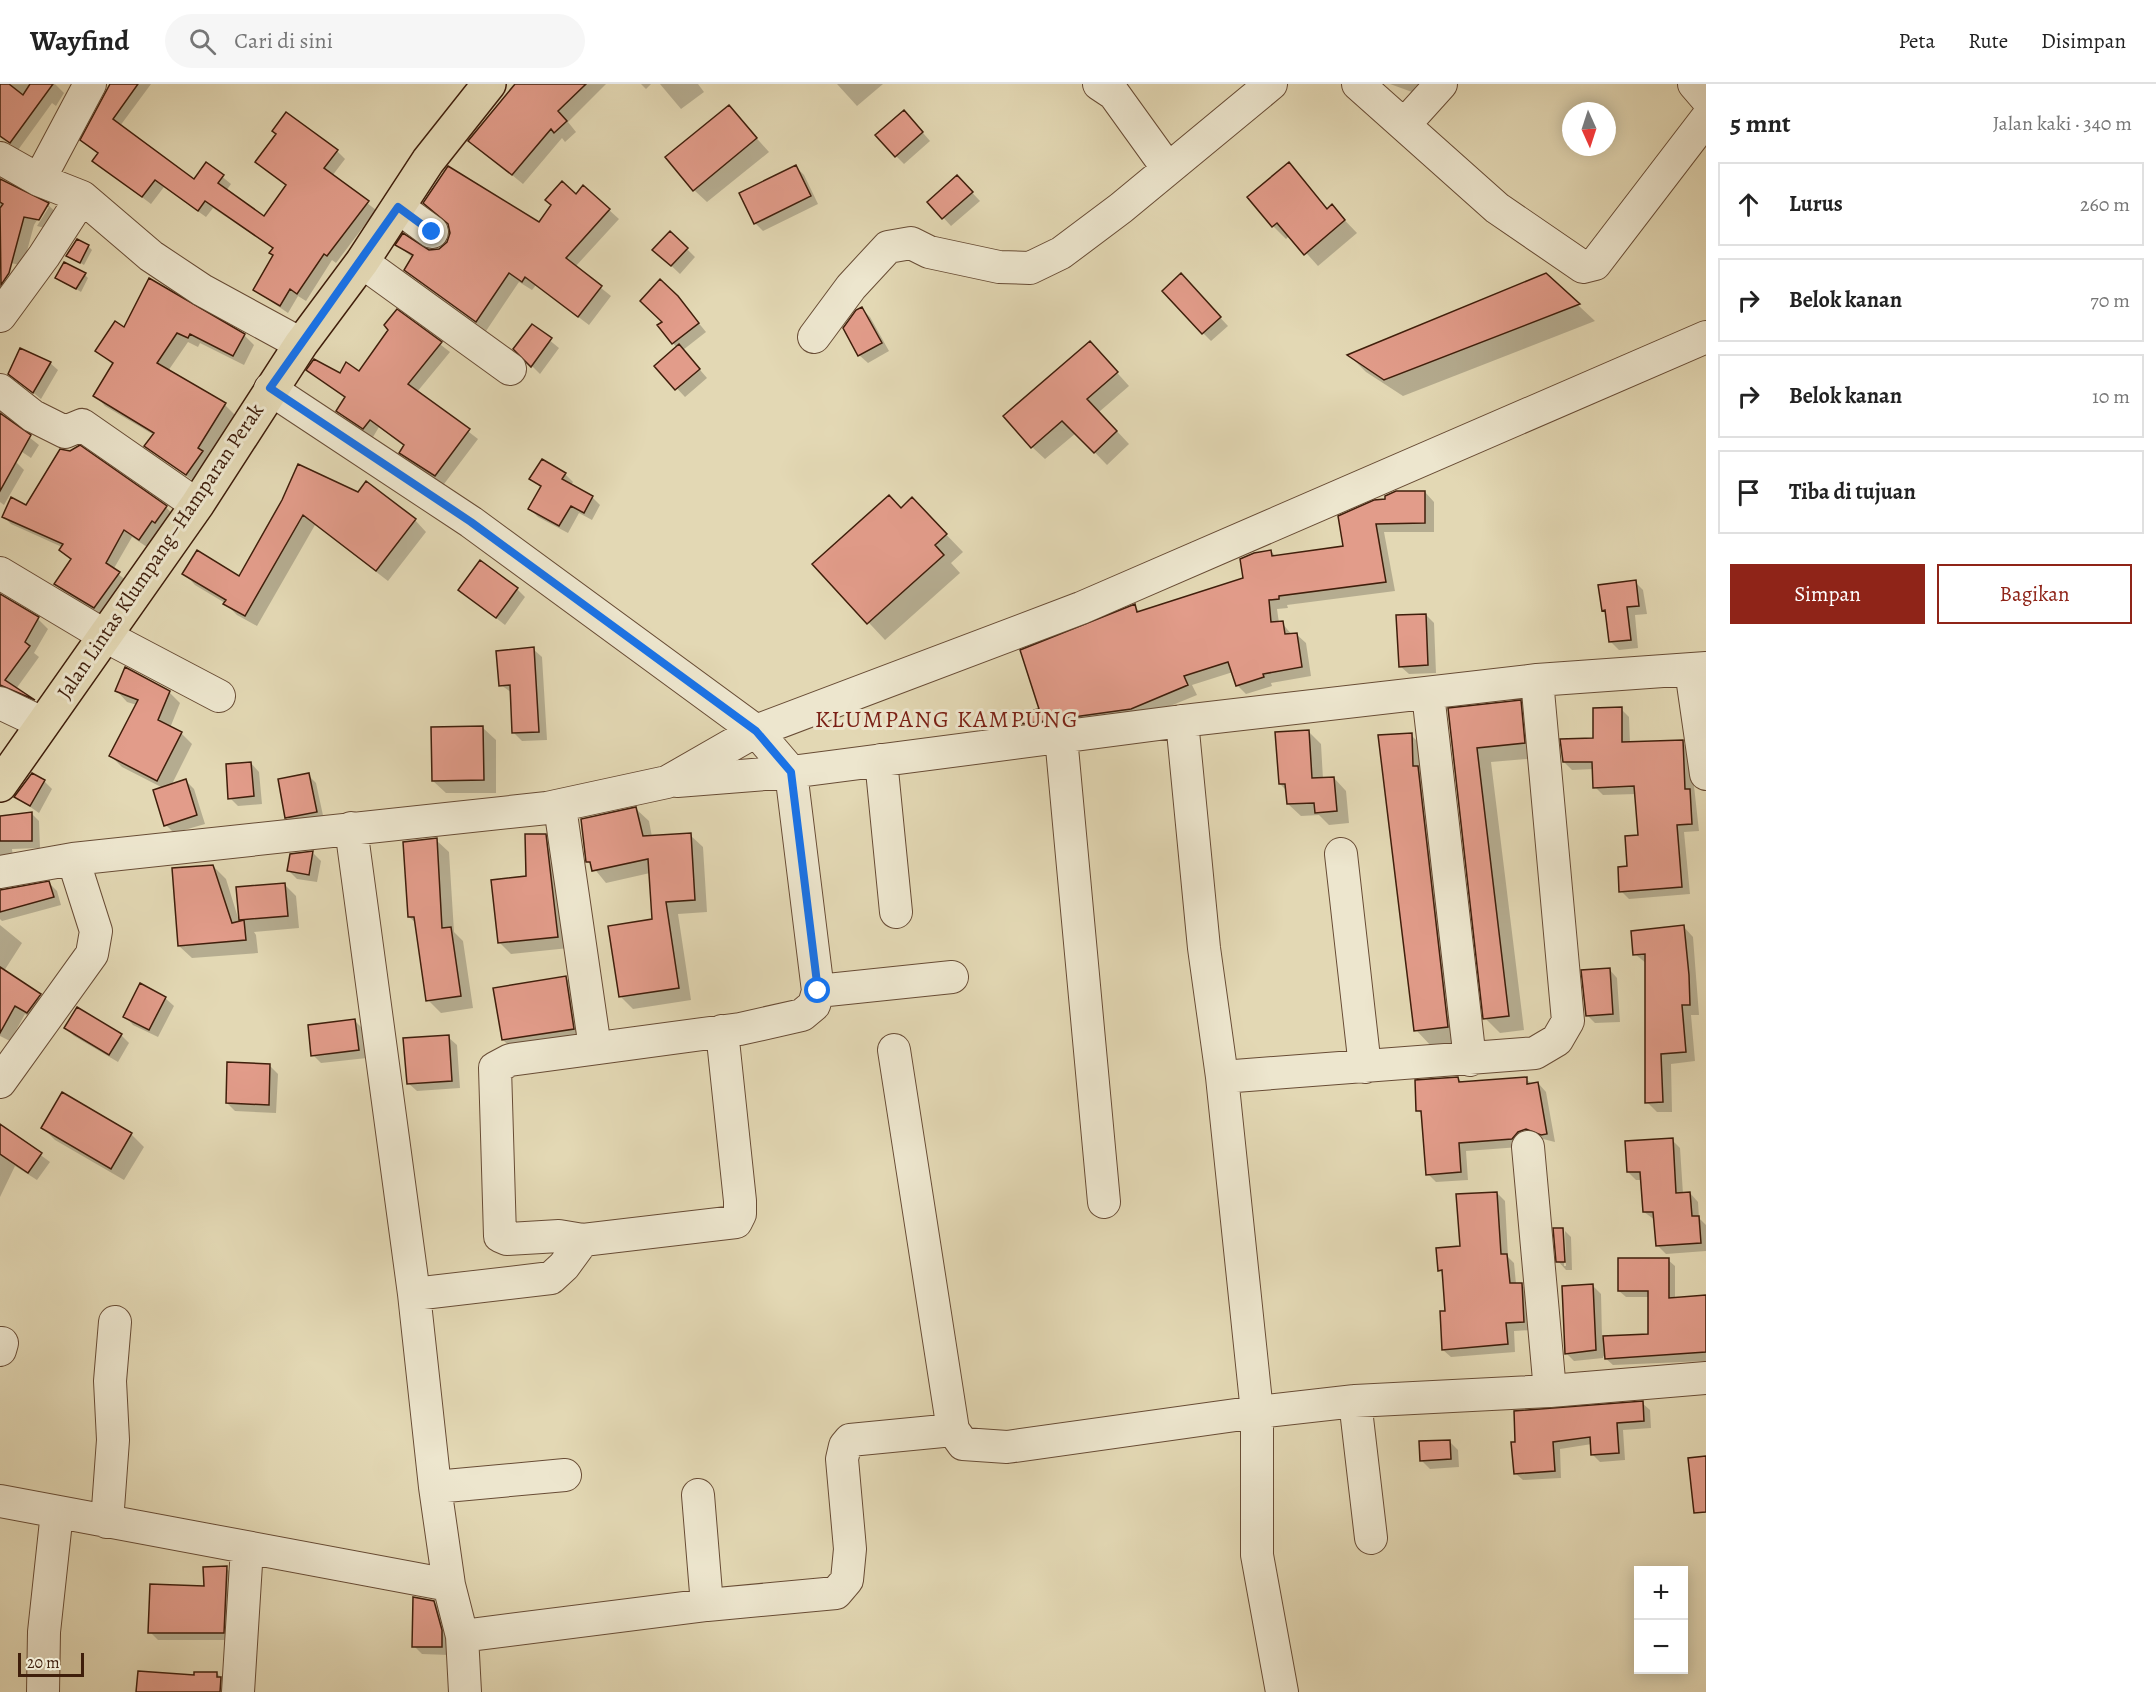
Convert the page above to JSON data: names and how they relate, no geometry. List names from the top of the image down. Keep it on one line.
{"streets":{"main road":["Jalan Lintas Klumpang–Hamparan Perak"]},"districts":["KLUMPANG KAMPUNG"],"scale_bar":"20 m","north":"bottom","page":{"header":"Wayfind","search":"Cari di sini","nav":["Peta","Rute","Disimpan"],"heading":["5 mnt","Jalan kaki · 340 m"],"list":[["Lurus","260 m"],["Belok kanan","70 m"],["Belok kanan","10 m"],"Tiba di tujuan"],"buttons":["Simpan","Bagikan"],"map_buttons":["+","−"],"scale":"20 m"}}
